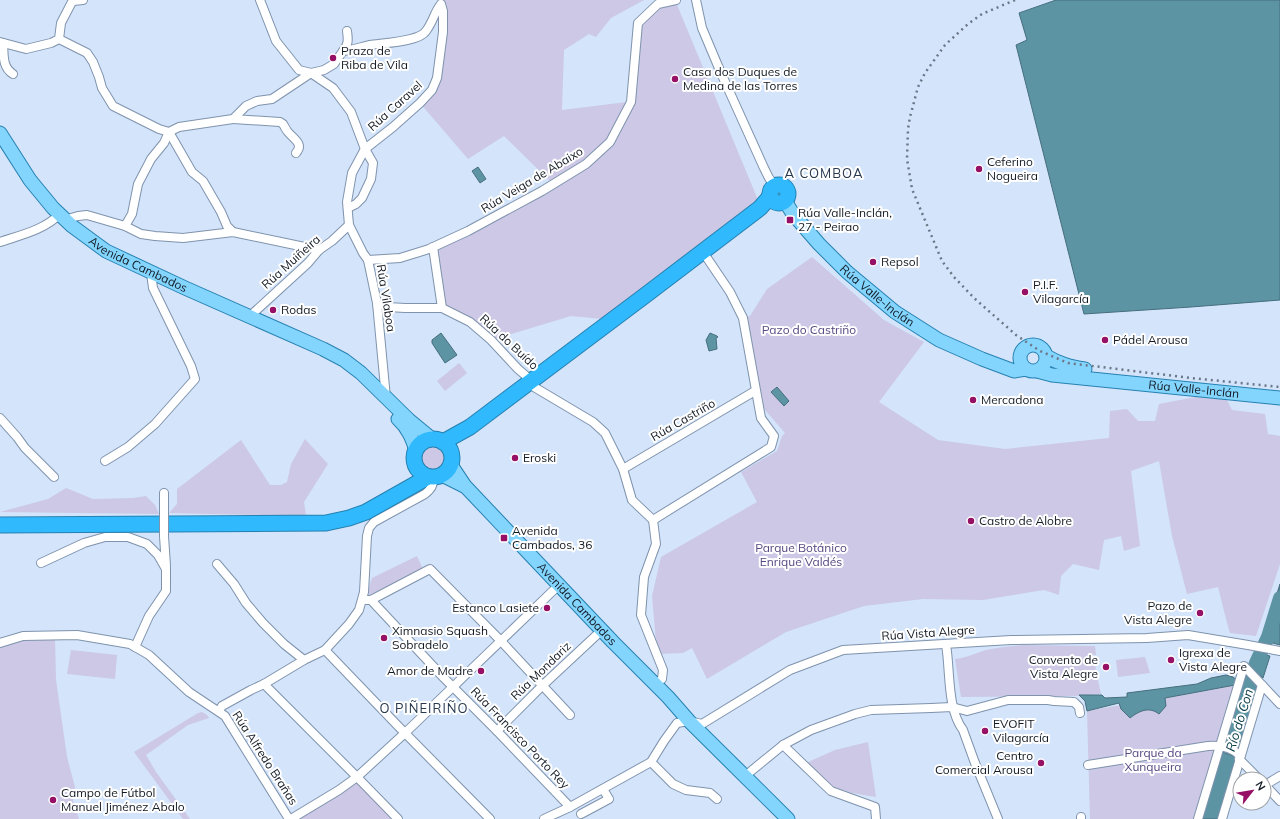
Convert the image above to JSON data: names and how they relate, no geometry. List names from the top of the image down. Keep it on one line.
{"streets":{"main road":["Avenida Cambados","Rúa Valle-Inclán"],"street":["Rúa Caravel","Rúa Veiga de Abaixo","Rúa Muiñeira","Rúa Vilaboa","Rúa do Buído","Rúa Castriño","Rúa Vista Alegre","Rúa Mondariz","Rúa Francisco Porto Rey","Rúa Alfredo Brañas"]},"crossings":[["Rúa Caravel","Rúa Vilaboa"],["Rúa Veiga de Abaixo","Rúa Vilaboa"],["Rúa Muiñeira","Avenida Cambados"],["Rúa Muiñeira","Rúa Vilaboa"],["Avenida Cambados","Rúa Vilaboa"],["Avenida Cambados","Rúa Vista Alegre"],["Avenida Cambados","Rúa Mondariz"],["Rúa Vilaboa","Rúa do Buído"],["Rúa do Buído","Rúa Castriño"],["Rúa Mondariz","Rúa Francisco Porto Rey"]],"districts":["A COMBOA","O PIÑEIRIÑO"],"water":["Río do Con"],"parks":["Pazo do Castriño","Parque Botánico Enrique Valdés","Parque da Xunqueira"],"places":{"other":["Praza de Riba de Vila","Casa dos Duques de Medina de las Torres","Ceferino Nogueira","Repsol","P.I.F. Vilagarcía","Rodas","Pádel Arousa","Mercadona","Eroski","Castro de Alobre","Estanco Lasiete","Pazo de Vista Alegre","Ximnasio Squash Sobradelo","Igrexa de Vista Alegre","Convento de Vista Alegre","Amor de Madre","EVOFIT Vilagarcía","Centro Comercial Arousa","Campo de Fútbol Manuel Jiménez Abalo"],"transit":["Rúa Valle-Inclán, 27 - Peirao","Avenida Cambados, 36"]},"north":"top right"}
